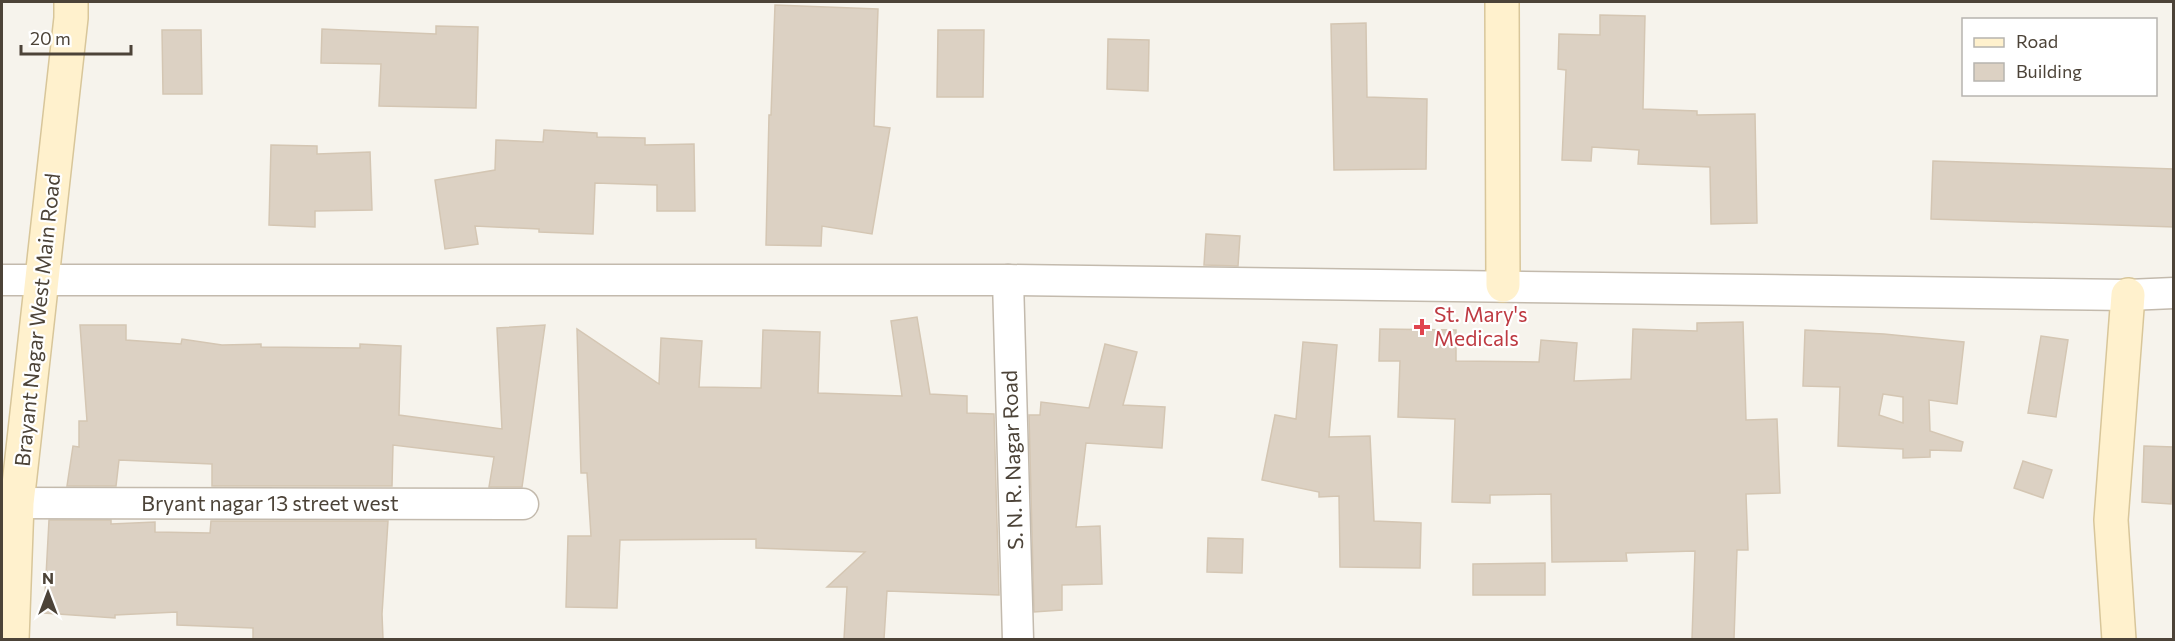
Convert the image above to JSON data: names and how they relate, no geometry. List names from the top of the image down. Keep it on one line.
{"streets":{"street":["Brayant Nagar West Main Road","S. N. R. Nagar Road","Bryant nagar 13 street west"]},"crossings":[["Brayant Nagar West Main Road","Bryant nagar 13 street west"]],"places":{"health":["St. Mary's Medicals"]},"legend":["Road","Building"],"scale_bar":"20 m","north":"top"}
